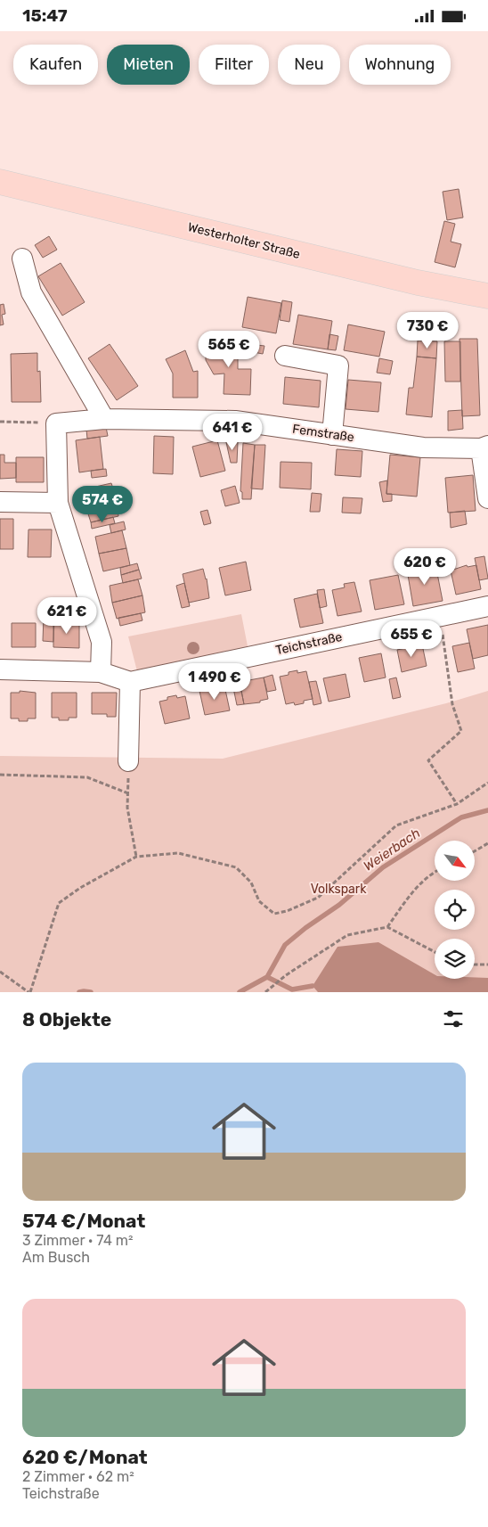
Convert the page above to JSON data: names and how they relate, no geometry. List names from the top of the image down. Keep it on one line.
{"streets":{"main road":["Westerholter Straße"],"street":["Femstraße","Teichstraße"]},"water":["Weierbach"],"parks":["Volkspark"],"north":"bottom right","page":{"status":"15:47","chip":["Kaufen","Mieten","Filter","Neu","Wohnung"],"price":["730 €","565 €","641 €","574 €","620 €","621 €","655 €","1 490 €"],"heading":"8 Objekte","list":[{"name":"574 €/Monat","note":"3 Zimmer · 74 m² · Am Busch"},{"name":"620 €/Monat","note":"2 Zimmer · 62 m² · Teichstraße"}]}}
